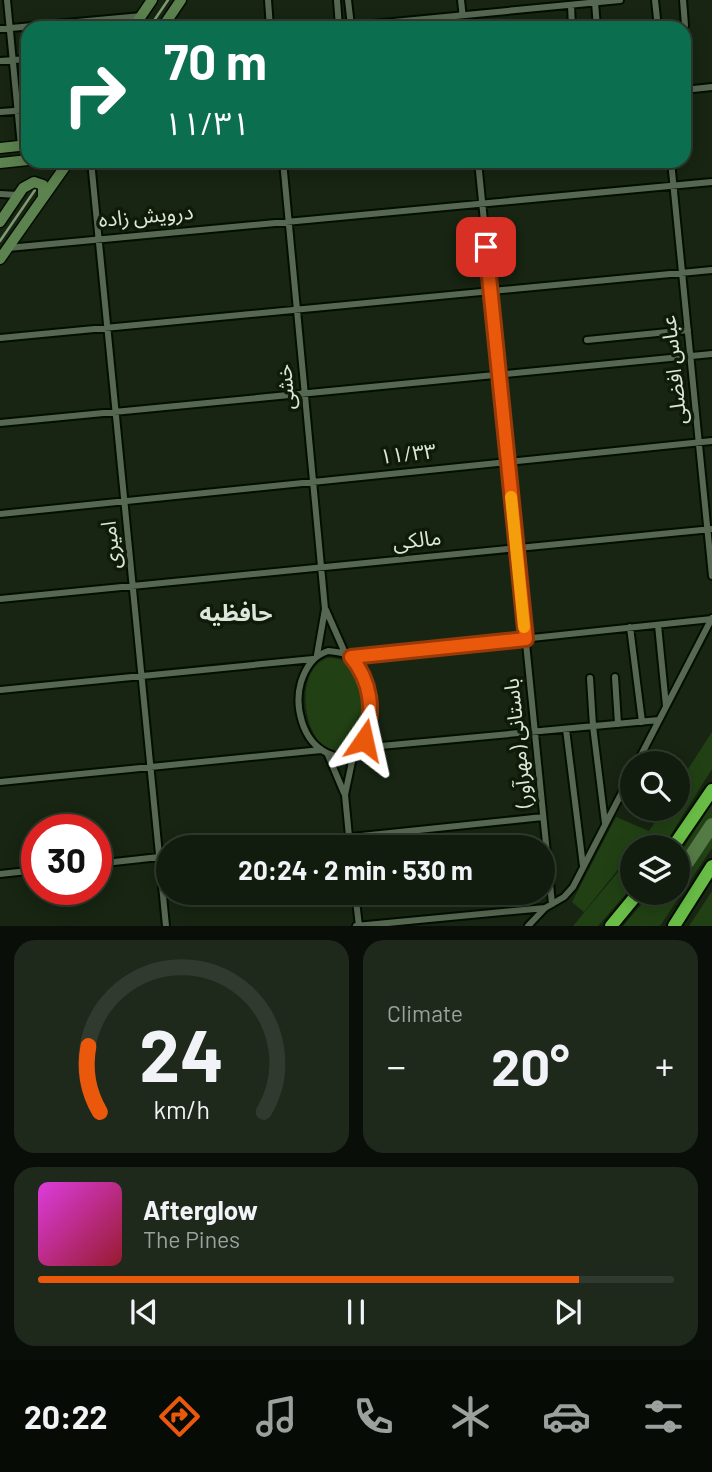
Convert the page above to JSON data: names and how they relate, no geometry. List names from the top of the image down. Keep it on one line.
{"streets":{"street":["درویش زاده","عباس افضلی","خشی","۱۱/۳۳","مالکی","امیری","باستانی (مهرآور)"]},"crossings":[["درویش زاده","عباس افضلی"],["درویش زاده","خشی"],["درویش زاده","امیری"],["درویش زاده","باستانی (مهرآور)"],["عباس افضلی","۱۱/۳۳"],["عباس افضلی","مالکی"],["خشی","۱۱/۳۳"],["خشی","مالکی"],["۱۱/۳۳","امیری"],["۱۱/۳۳","باستانی (مهرآور)"],["مالکی","امیری"],["مالکی","باستانی (مهرآور)"]],"districts":["حافظیه"],"page":{"turn":["70 m","۱۱/۳۱"],"limit":"30","trip":"20:24 · 2 min · 530 m","tile":"Climate","heat":["−","20°","+"],"song":["Afterglow","The Pines"],"tabs":"20:22","gauge":["24","km/h"]}}
